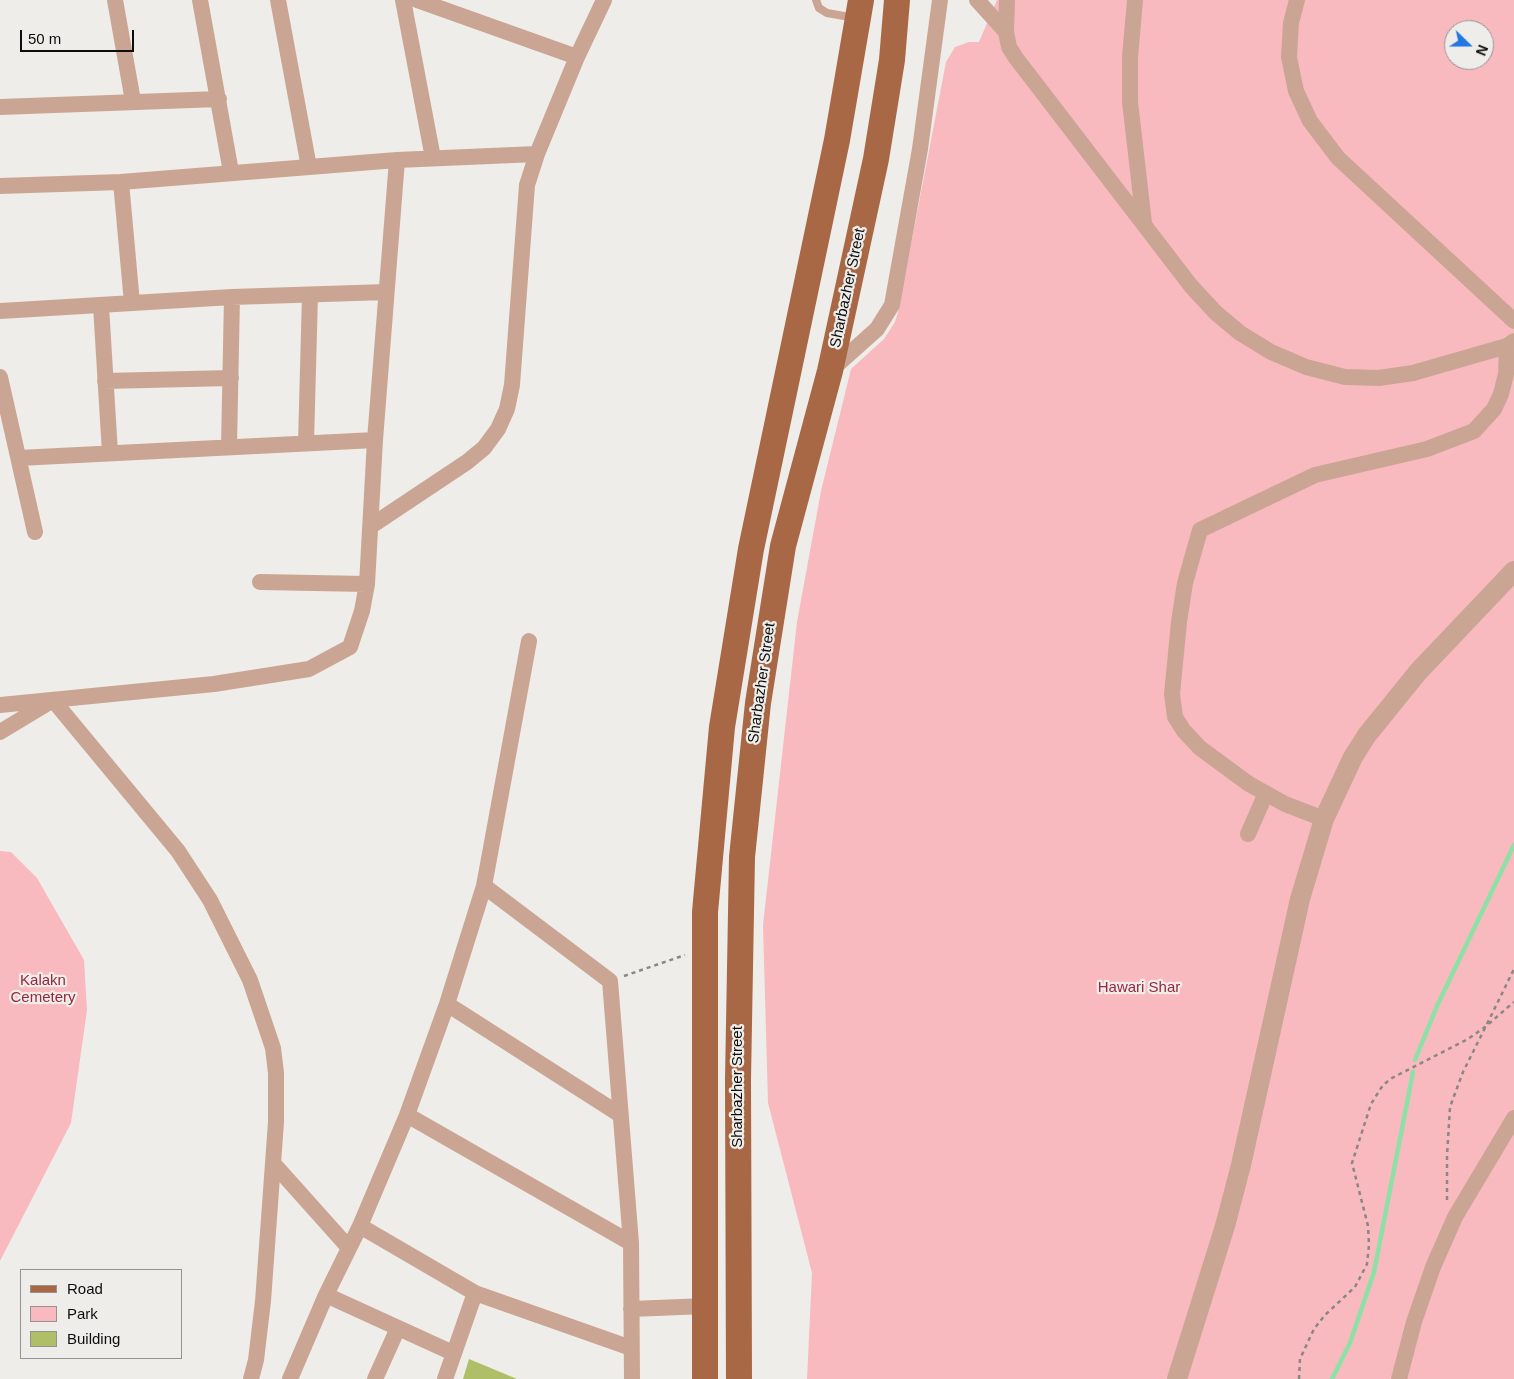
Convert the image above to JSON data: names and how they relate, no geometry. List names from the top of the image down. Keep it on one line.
{"streets":{"main road":["Sharbazher Street"]},"parks":["Kalakn Cemetery","Hawari Shar"],"legend":["Road","Park","Building"],"scale_bar":"50 m","north":"right"}
